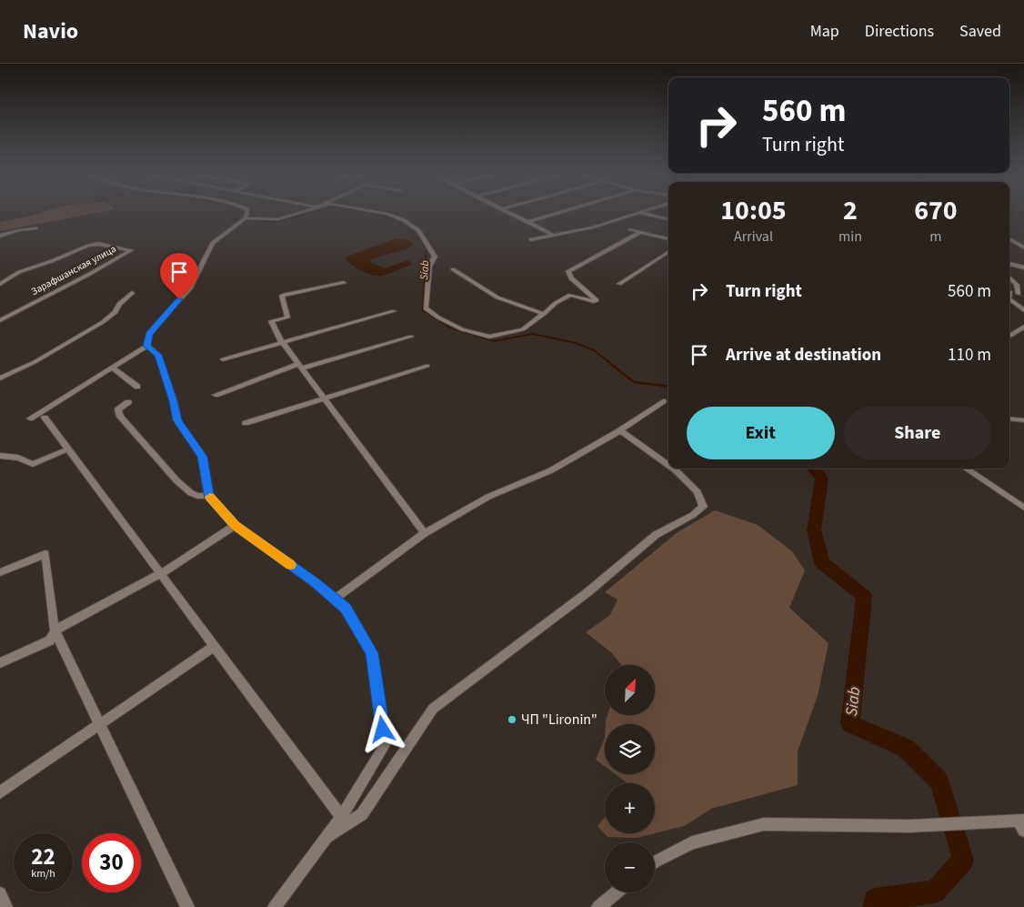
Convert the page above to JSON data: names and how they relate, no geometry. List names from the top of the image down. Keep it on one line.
{"streets":{"street":["Зарафшанская улица"]},"water":["Siab"],"places":["ЧП \"Lironin\""],"north":"top right","page":{"header":"Navio","nav":["Map","Directions","Saved"],"turn":["560 m","Turn right"],"eta":["10:05","Arrival","2","min","670","m"],"list":[{"name":"Turn right","value":"560 m"},{"name":"Arrive at destination","value":"110 m"}],"buttons":["Exit","Share"],"map_buttons":["+","−"],"speed":"22 km/h","limit":"30"}}
